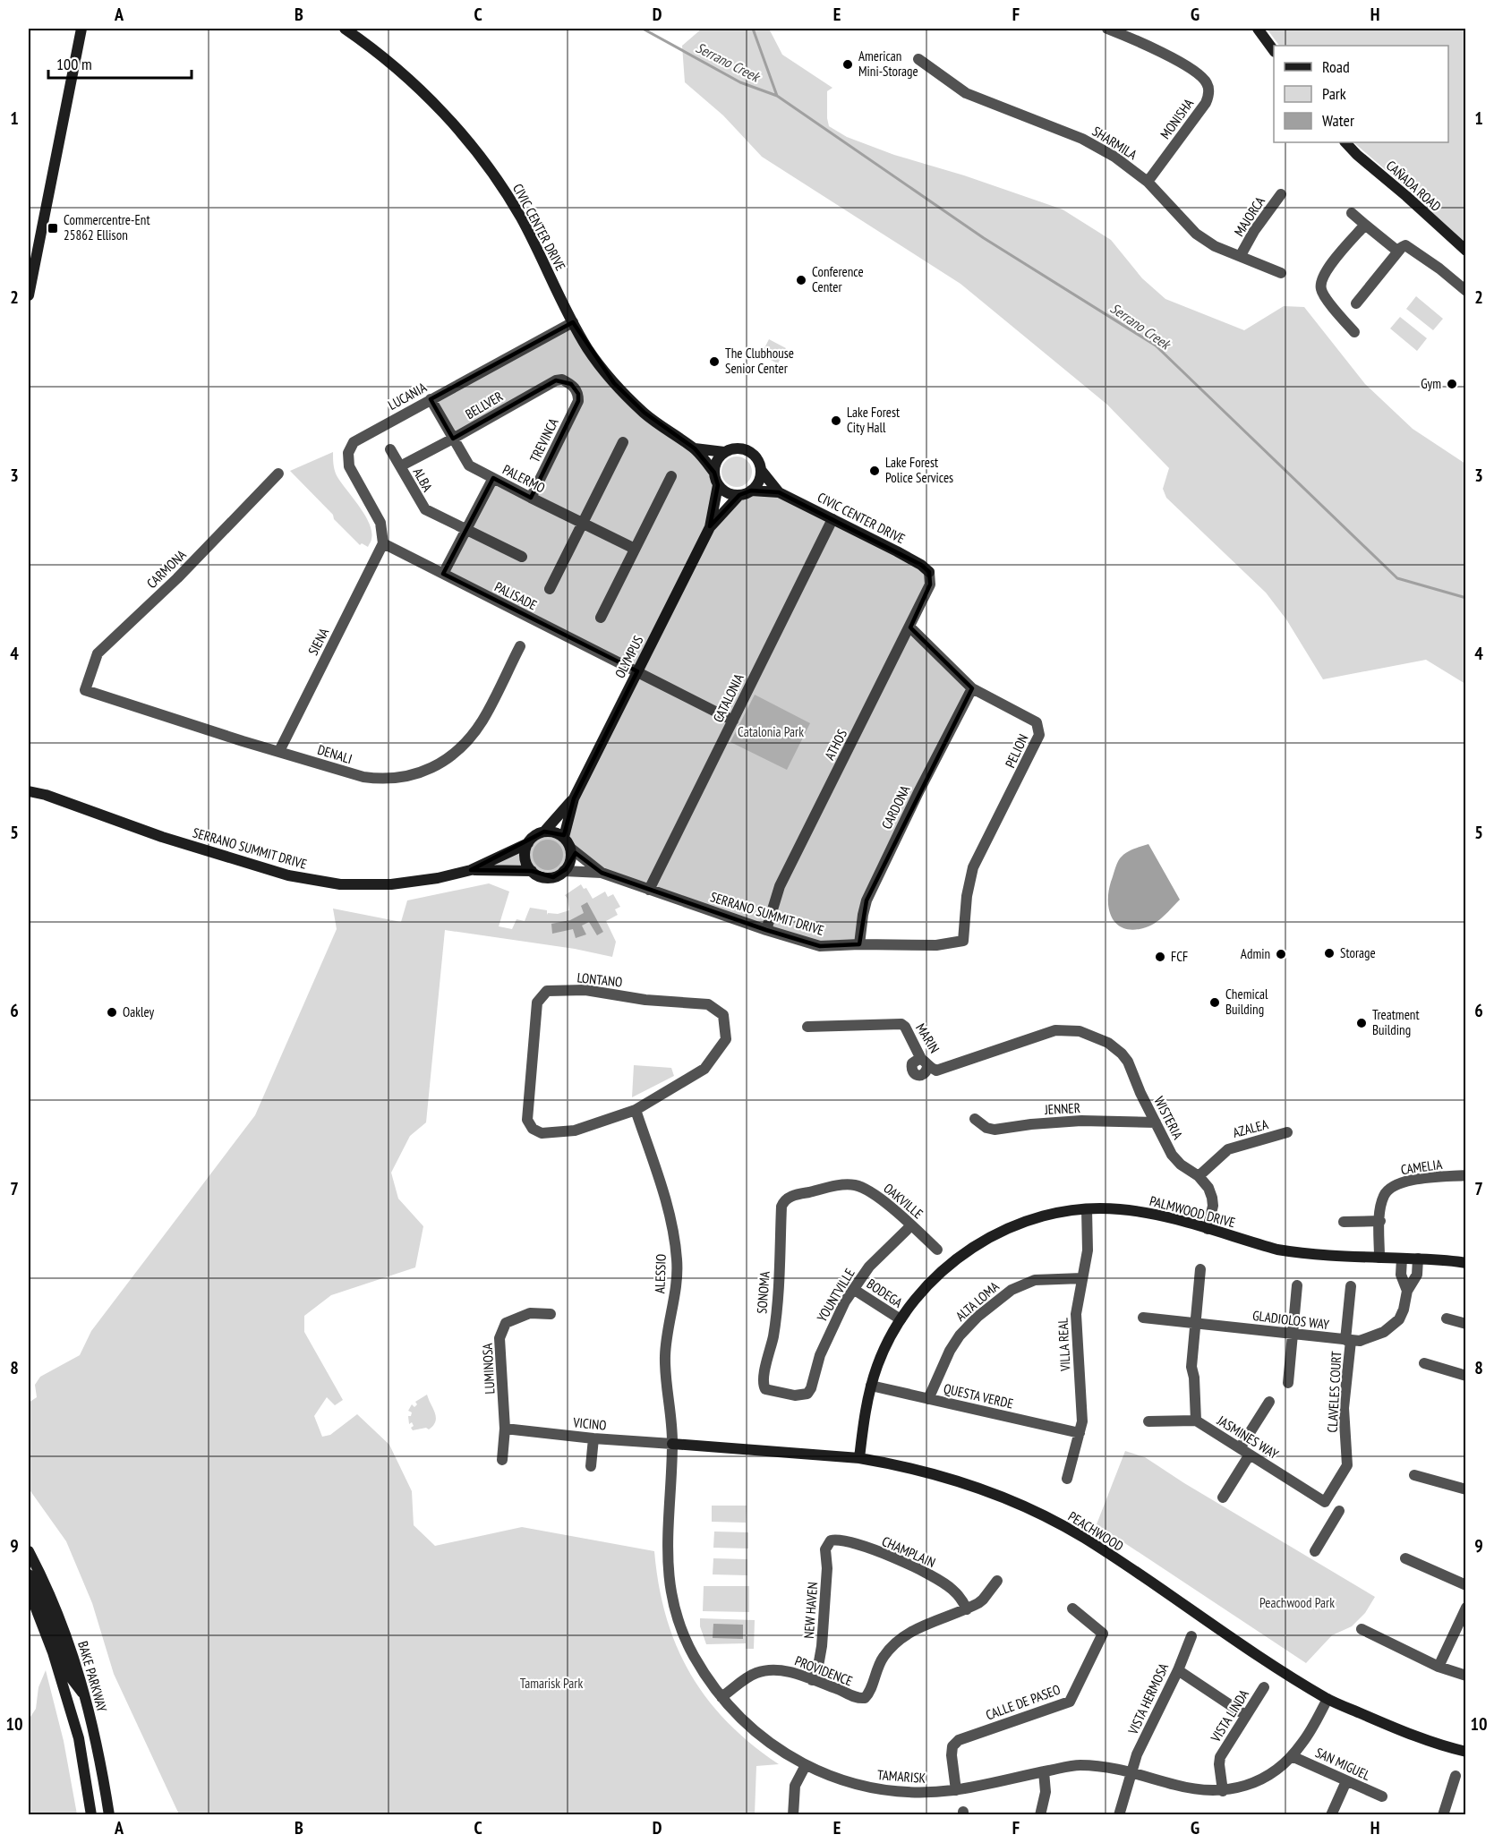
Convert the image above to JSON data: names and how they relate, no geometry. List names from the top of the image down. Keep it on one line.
{"streets":{"street":["MONISHA","SHARMILA","CAÑADA ROAD","MAJORCA","CIVIC CENTER DRIVE","LUCANIA","BELLVER","TREVINCA","PALERMO","ALBA","CARMONA","PALISADE","SIENA","OLYMPUS","CATALONIA","ATHOS","PELION","DENALI","CARDONA","SERRANO SUMMIT DRIVE","LONTANO","MARIN","JENNER","WISTERIA","AZALEA","CAMELIA","OAKVILLE","PALMWOOD DRIVE","ALESSIO","SONOMA","BODEGA","YOUNTVILLE","ALTA LOMA","GLADIOLOS WAY","VILLA REAL","LUMINOSA","CLAVELES COURT","QUESTA VERDE","VICINO","JASMINES WAY","PEACHWOOD","CHAMPLAIN","NEW HAVEN","PROVIDENCE","BAKE PARKWAY","VISTA HERMOSA","CALLE DE PASEO","VISTA LINDA","SAN MIGUEL","TAMARISK"]},"crossings":[["MONISHA","SHARMILA"],["SHARMILA","MAJORCA"],["CIVIC CENTER DRIVE","LUCANIA"],["CIVIC CENTER DRIVE","OLYMPUS"],["CIVIC CENTER DRIVE","CATALONIA"],["CIVIC CENTER DRIVE","ATHOS"],["LUCANIA","PALERMO"],["LUCANIA","PALISADE"],["LUCANIA","SIENA"],["BELLVER","TREVINCA"],["BELLVER","PALERMO"],["BELLVER","ALBA"],["TREVINCA","PALERMO"],["CARMONA","DENALI"],["PALISADE","SIENA"],["PALISADE","OLYMPUS"],["PALISADE","CATALONIA"],["SIENA","DENALI"],["OLYMPUS","SERRANO SUMMIT DRIVE"],["CATALONIA","SERRANO SUMMIT DRIVE"],["ATHOS","PELION"],["ATHOS","SERRANO SUMMIT DRIVE"],["PELION","CARDONA"],["PELION","SERRANO SUMMIT DRIVE"],["CARDONA","SERRANO SUMMIT DRIVE"],["LONTANO","ALESSIO"],["MARIN","WISTERIA"],["JENNER","WISTERIA"],["WISTERIA","AZALEA"],["WISTERIA","PALMWOOD DRIVE"],["CAMELIA","PALMWOOD DRIVE"],["OAKVILLE","SONOMA"],["OAKVILLE","YOUNTVILLE"],["PALMWOOD DRIVE","BODEGA"],["PALMWOOD DRIVE","GLADIOLOS WAY"],["PALMWOOD DRIVE","VILLA REAL"],["PALMWOOD DRIVE","QUESTA VERDE"],["PALMWOOD DRIVE","PEACHWOOD"],["ALESSIO","VICINO"],["ALESSIO","PEACHWOOD"],["ALESSIO","TAMARISK"],["SONOMA","YOUNTVILLE"],["BODEGA","YOUNTVILLE"],["ALTA LOMA","VILLA REAL"],["ALTA LOMA","QUESTA VERDE"],["GLADIOLOS WAY","CLAVELES COURT"],["VILLA REAL","QUESTA VERDE"],["LUMINOSA","VICINO"],["CLAVELES COURT","JASMINES WAY"],["VICINO","PEACHWOOD"],["VICINO","TAMARISK"],["PEACHWOOD","TAMARISK"],["CHAMPLAIN","NEW HAVEN"],["CHAMPLAIN","PROVIDENCE"],["NEW HAVEN","PROVIDENCE"],["PROVIDENCE","TAMARISK"],["VISTA HERMOSA","TAMARISK"],["CALLE DE PASEO","TAMARISK"],["VISTA LINDA","TAMARISK"],["SAN MIGUEL","TAMARISK"]],"water":["Serrano Creek"],"parks":["Catalonia Park","Peachwood Park","Tamarisk Park"],"places":{"other":["American Mini-Storage","Conference Center","The Clubhouse Senior Center","Gym","Lake Forest City Hall","Lake Forest Police Services","Storage","Admin","FCF","Chemical Building","Oakley","Treatment Building"],"transit":["Commercentre-Ent 25862 Ellison"]},"legend":["Road","Park","Water"],"scale_bar":"100 m","grid":{"columns":["A","B","C","D","E","F","G","H"],"rows":["1","2","3","4","5","6","7","8","9","10"]}}
